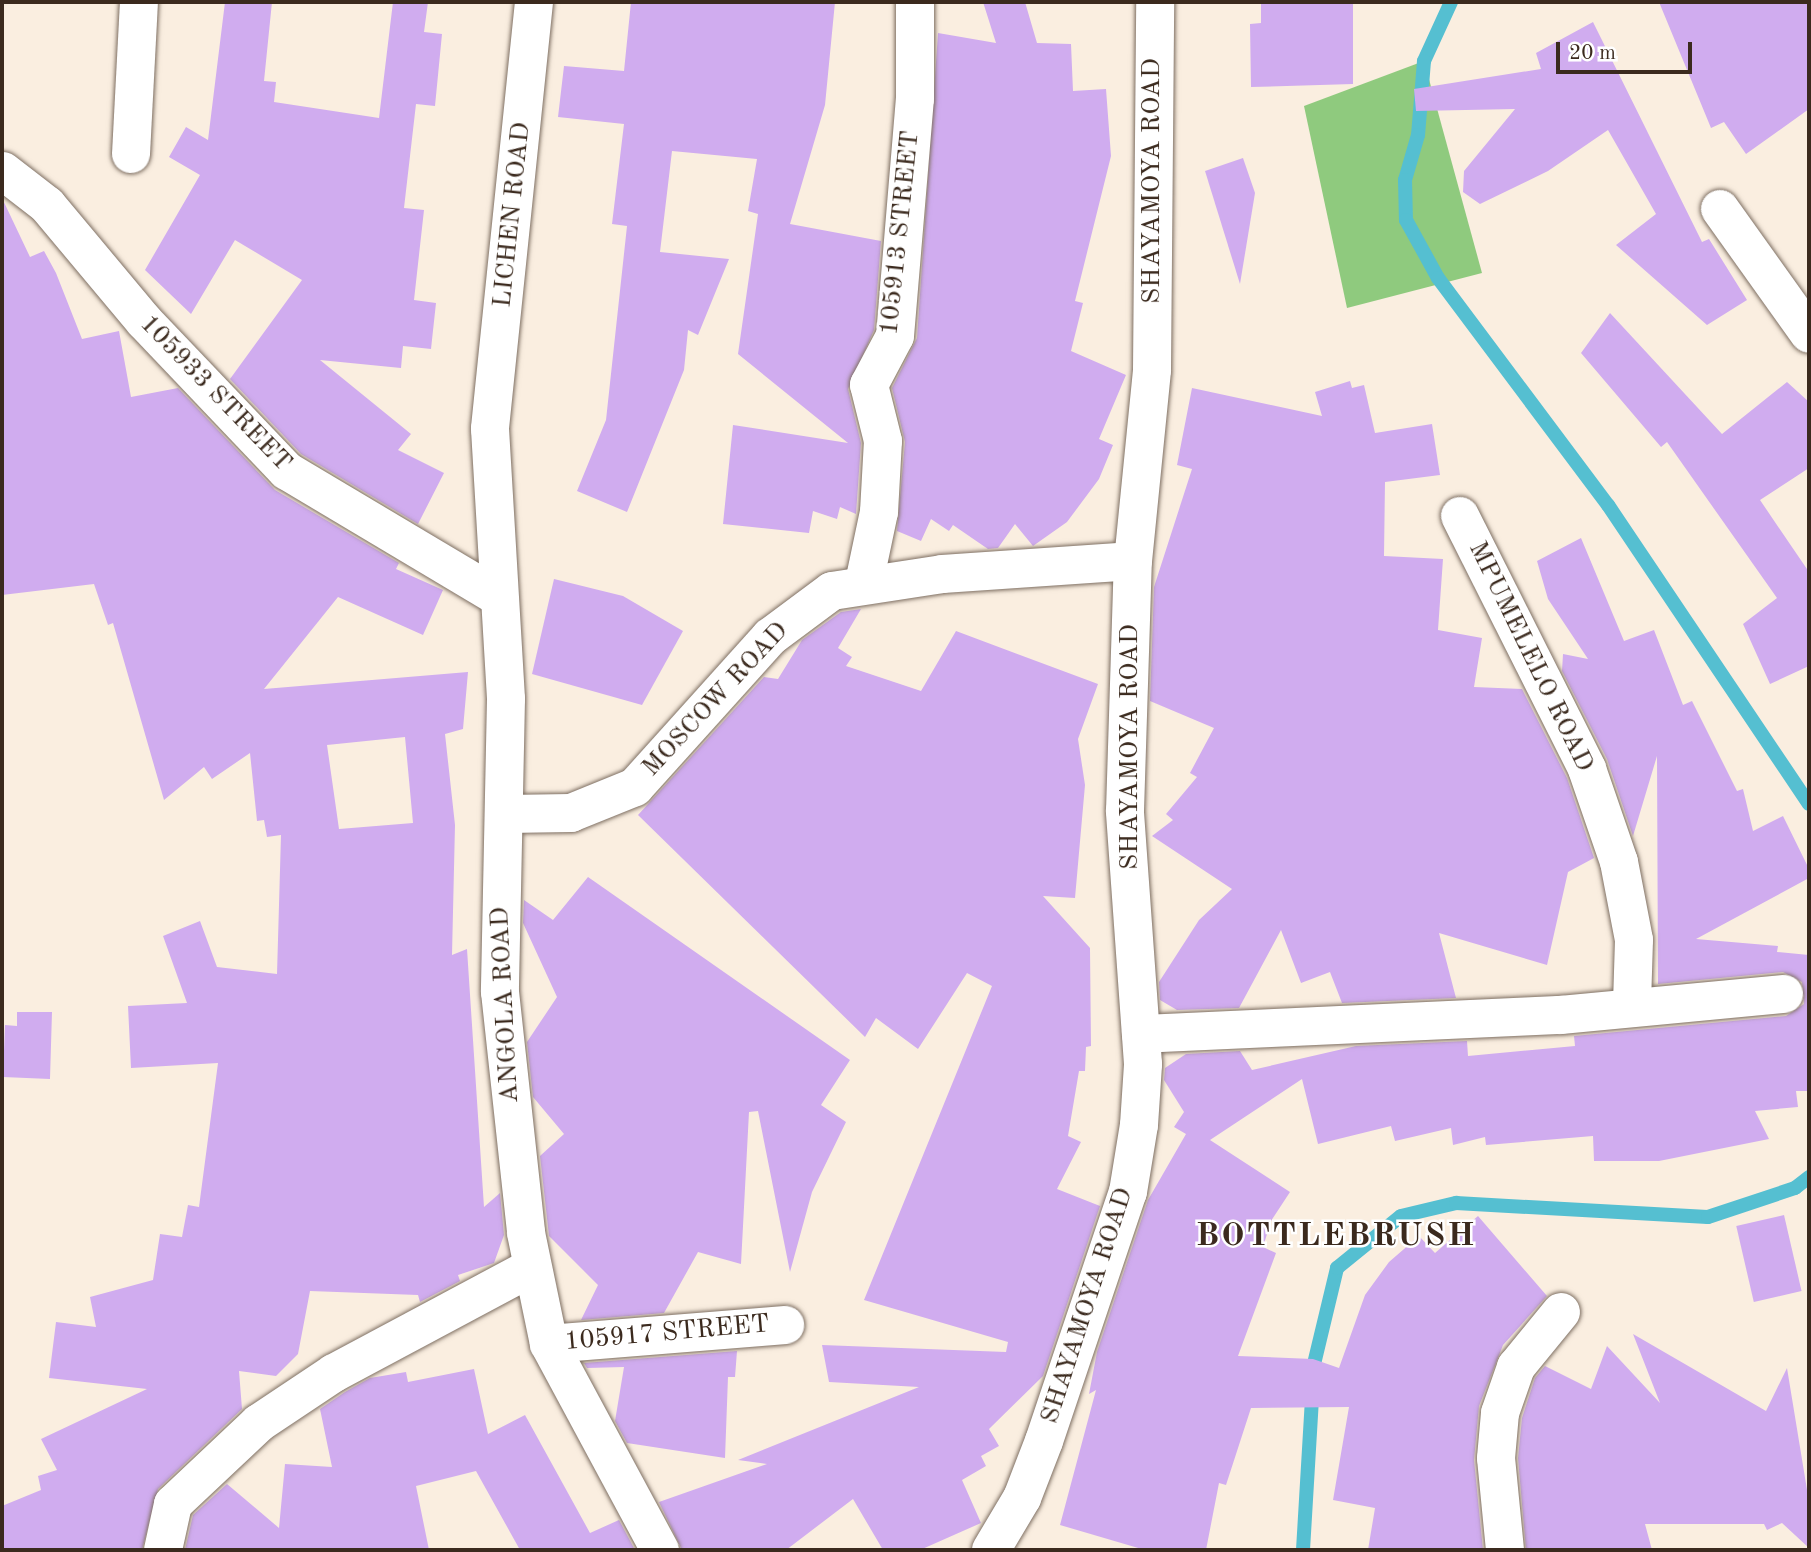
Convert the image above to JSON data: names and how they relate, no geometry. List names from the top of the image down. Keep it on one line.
{"streets":{"street":["SHAYAMOYA ROAD","LICHEN ROAD","105913 STREET","105933 STREET","MPUMELELO ROAD","MOSCOW ROAD","ANGOLA ROAD","105917 STREET"]},"crossings":[["SHAYAMOYA ROAD","MOSCOW ROAD"],["LICHEN ROAD","ANGOLA ROAD"],["105913 STREET","MOSCOW ROAD"],["105933 STREET","ANGOLA ROAD"],["MOSCOW ROAD","ANGOLA ROAD"],["ANGOLA ROAD","105917 STREET"]],"districts":["BOTTLEBRUSH"],"scale_bar":"20 m"}
